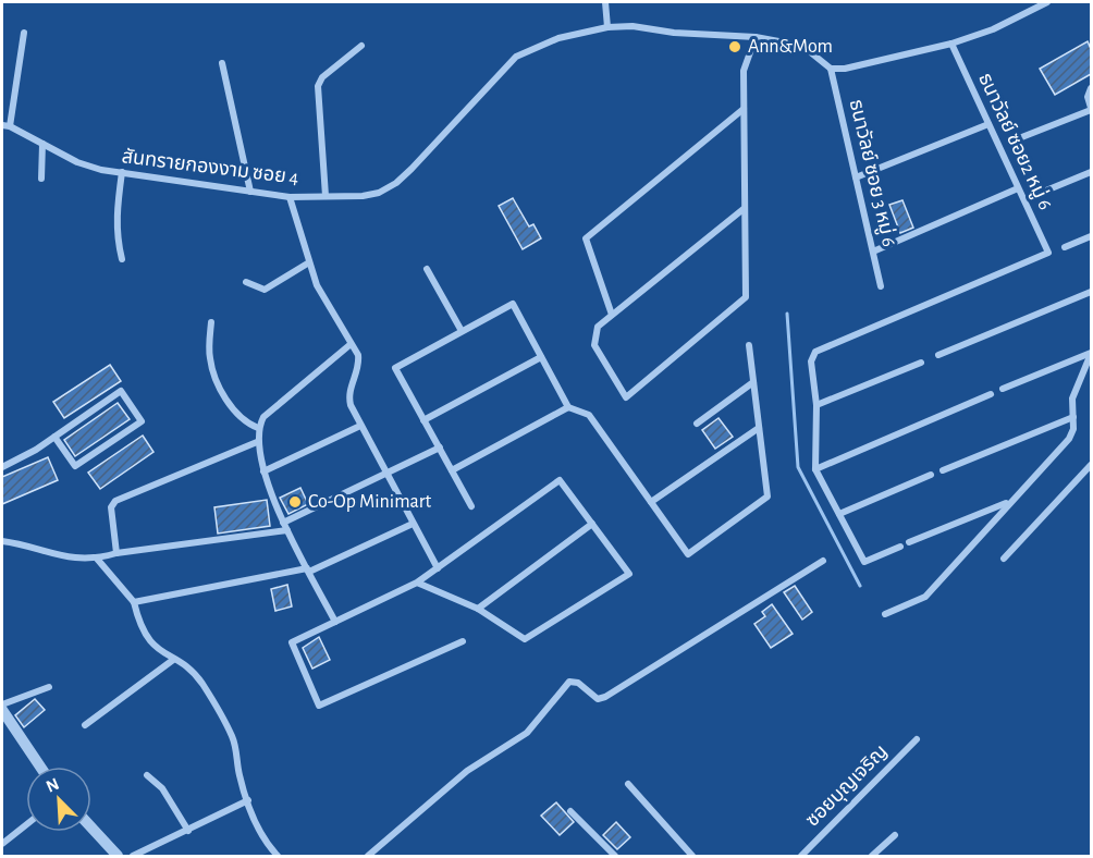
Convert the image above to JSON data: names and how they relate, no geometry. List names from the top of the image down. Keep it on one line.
{"streets":{"street":["ธนาวัลย์ ซอย2 หมู่ 6","สันทรายกองงาม ซอย 4","ธนาวัลย์ ซอย 3 หมู่ 6","ซอยบุญเจริญ"]},"crossings":[["สันทรายกองงาม ซอย 4","ธนาวัลย์ ซอย 3 หมู่ 6"]],"places":["Ann&Mom","Co-Op Minimart"],"north":"top left"}
